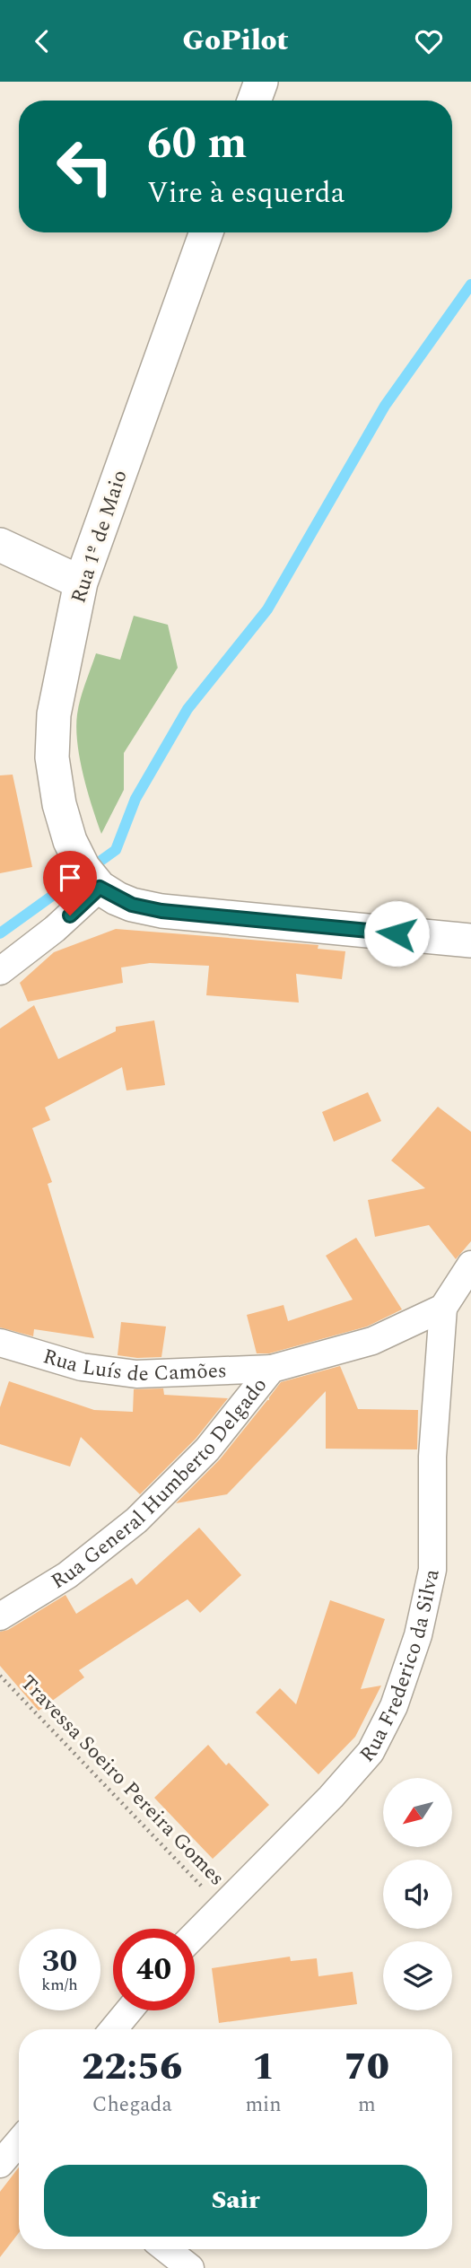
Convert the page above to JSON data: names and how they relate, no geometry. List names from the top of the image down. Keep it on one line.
{"streets":{"street":["Rua 1º de Maio","Rua Luís de Camões","Rua General Humberto Delgado","Rua Frederico da Silva"],"path":["Travessa Soeiro Pereira Gomes"]},"crossings":[["Rua Luís de Camões","Rua General Humberto Delgado"],["Rua General Humberto Delgado","Rua Frederico da Silva"],["Rua Frederico da Silva","Travessa Soeiro Pereira Gomes"]],"north":"bottom left","page":{"header":"GoPilot","turn":["60 m","Vire à esquerda"],"speed":"30 km/h","limit":"40","eta":["22:56","Chegada","1","min","70","m"],"buttons":"Sair"}}
